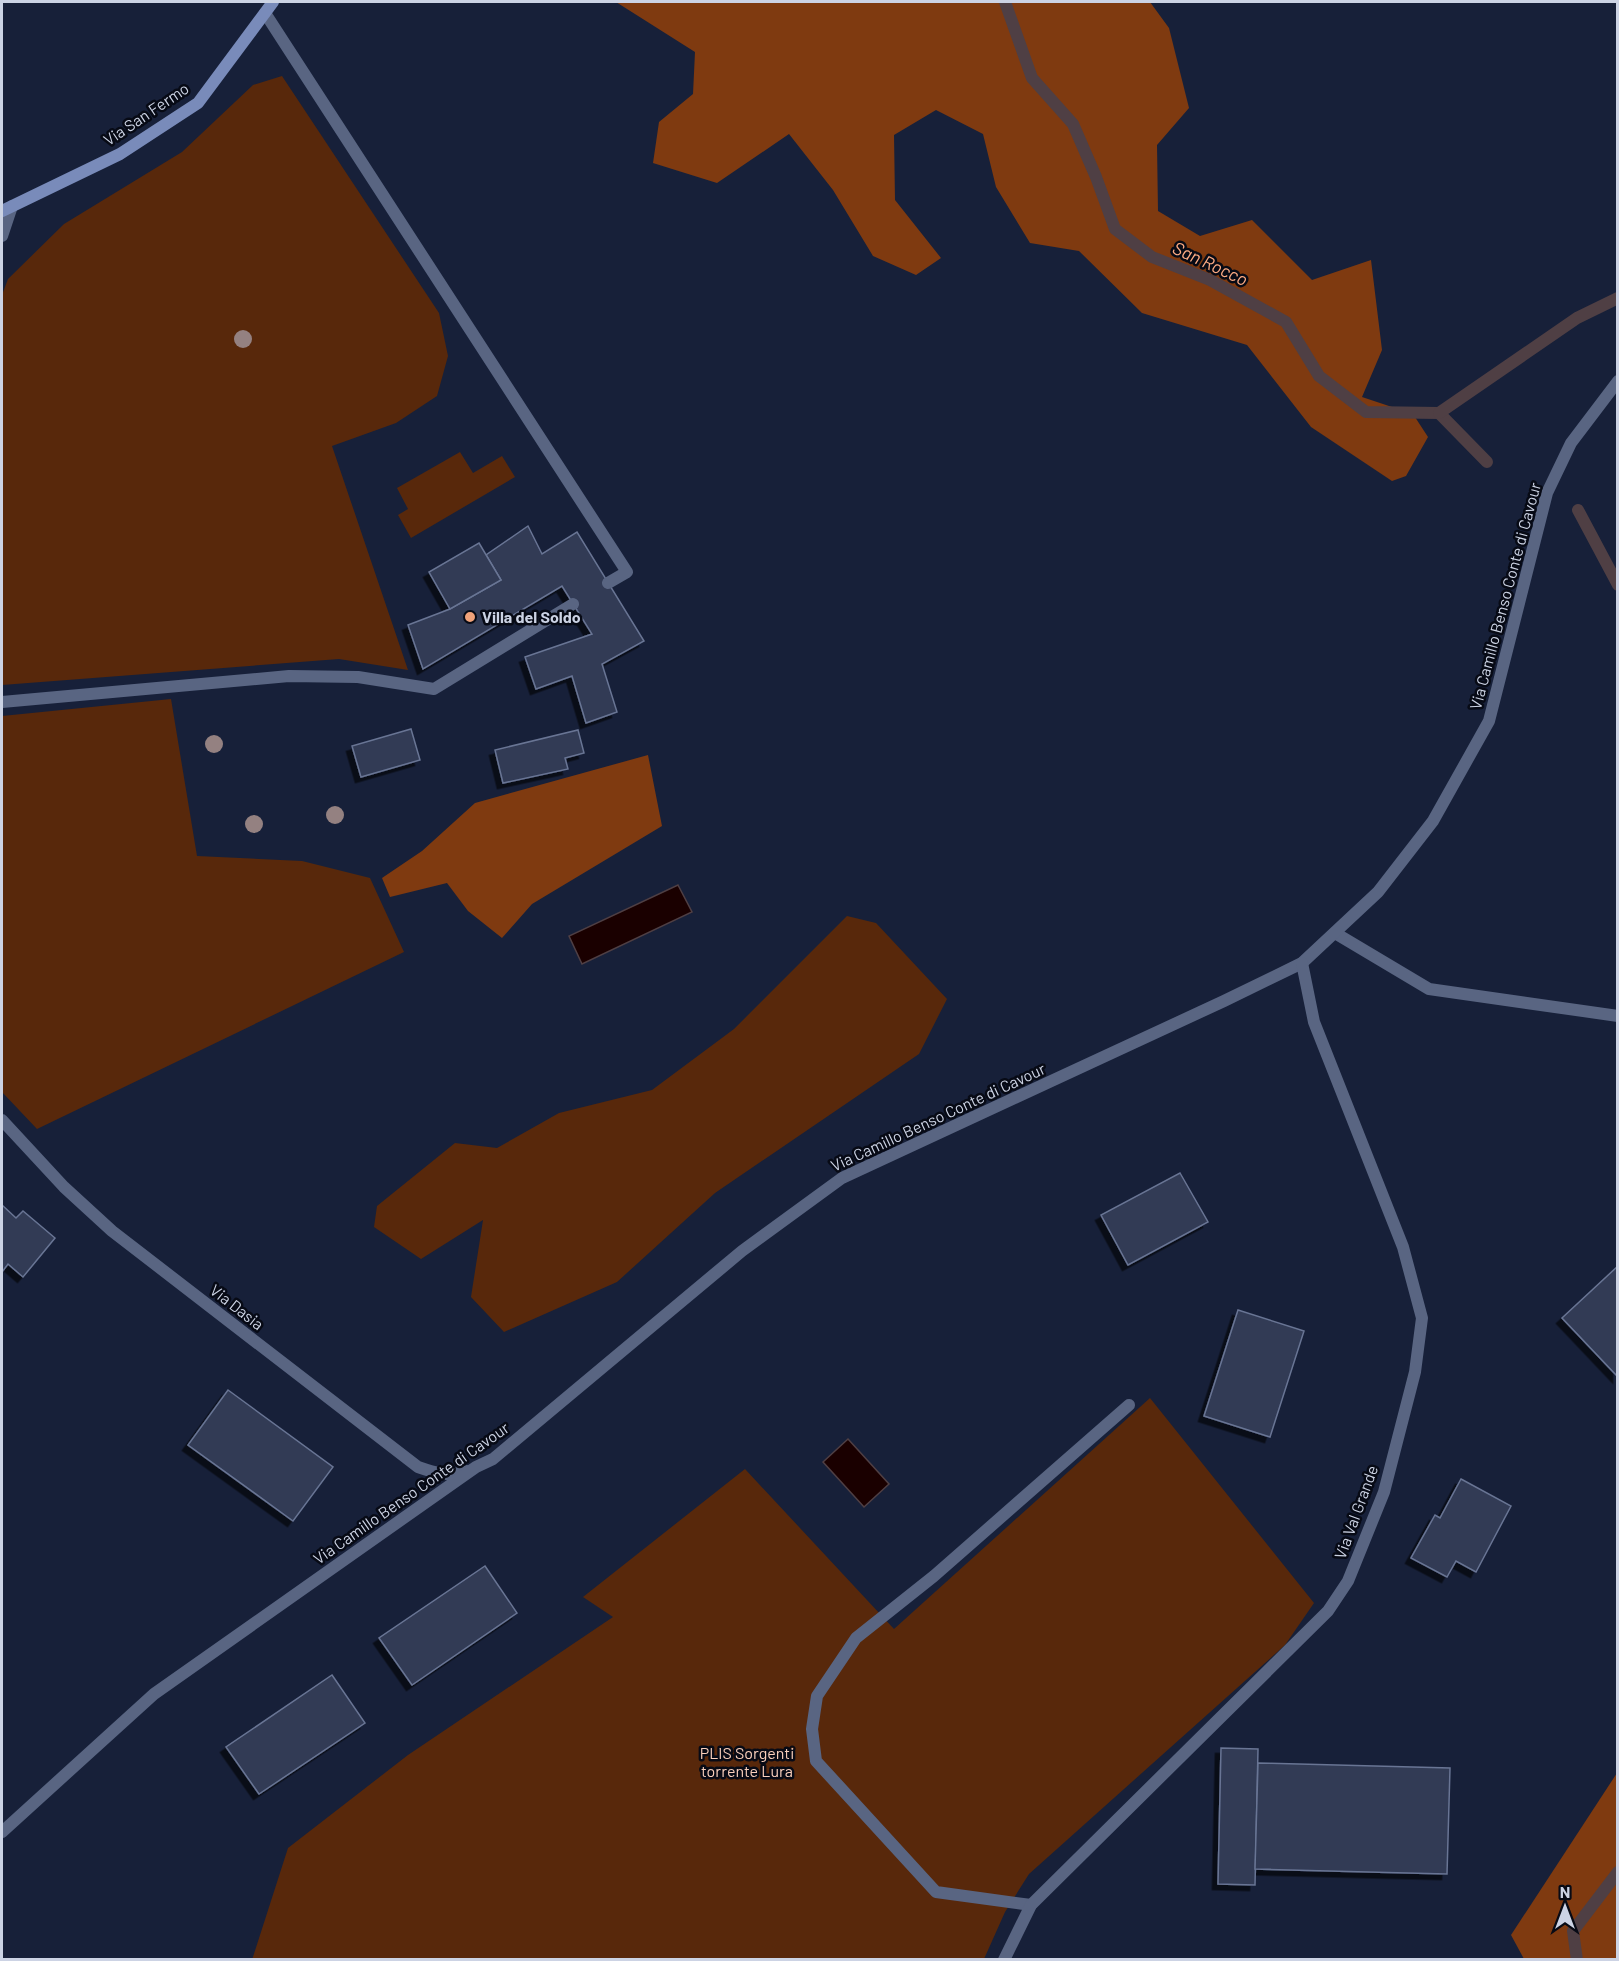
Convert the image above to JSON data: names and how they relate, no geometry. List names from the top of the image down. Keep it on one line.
{"streets":{"main road":["Via San Fermo"],"street":["Via Camillo Benso Conte di Cavour","Via Dasia","Via Val Grande"]},"crossings":[["Via Camillo Benso Conte di Cavour","Via Dasia"],["Via Camillo Benso Conte di Cavour","Via Val Grande"]],"water":["San Rocco"],"parks":["PLIS Sorgenti torrente Lura"],"places":["Villa del Soldo"],"north":"top"}
